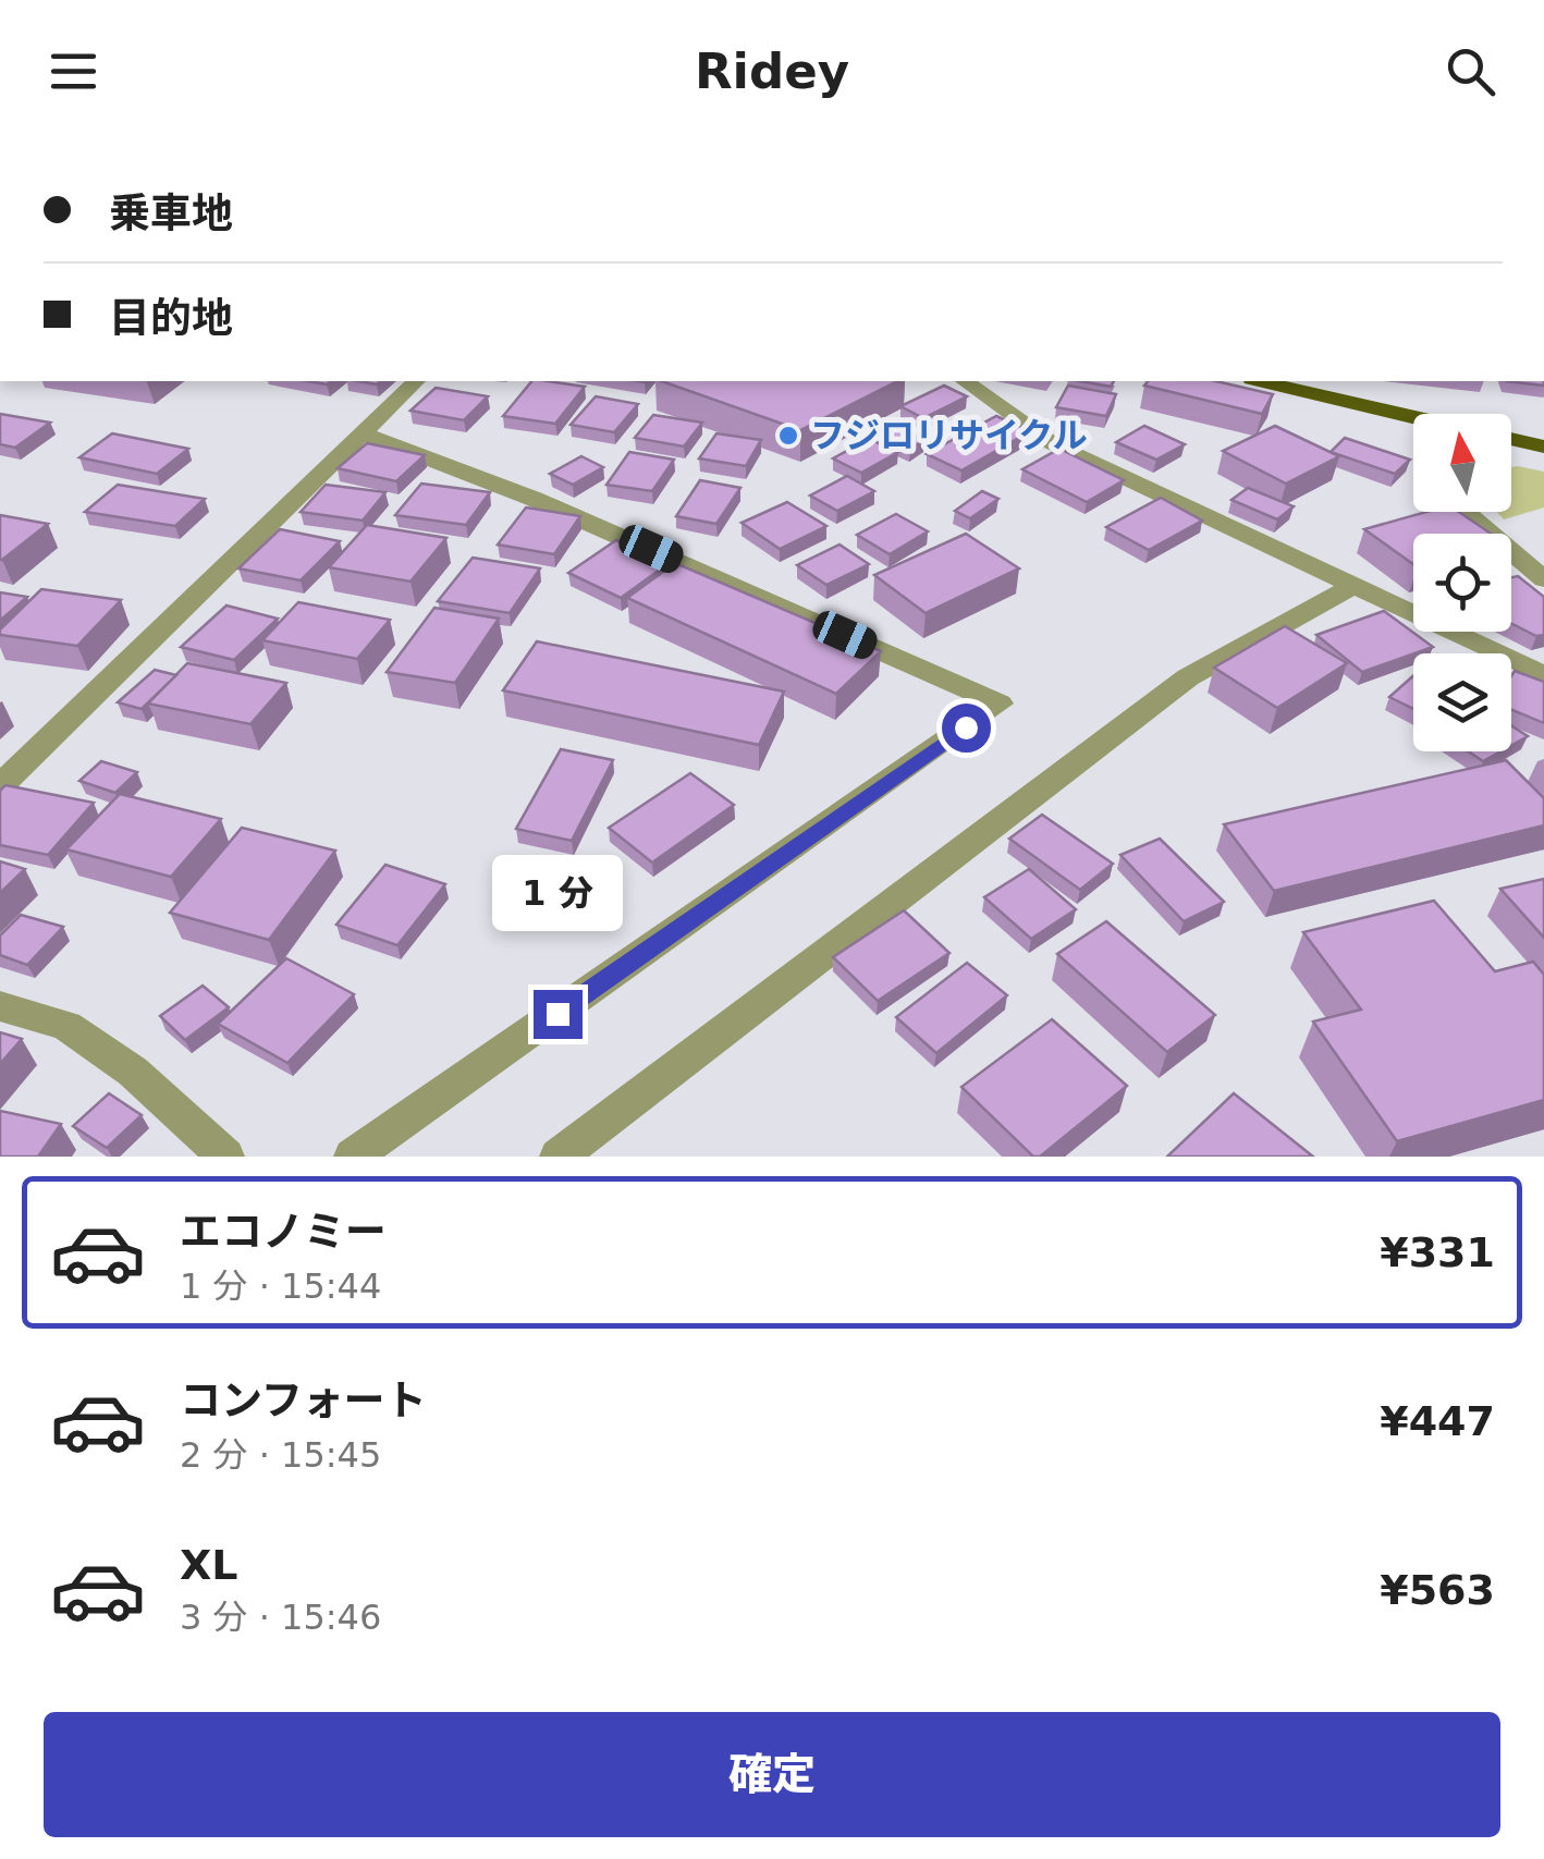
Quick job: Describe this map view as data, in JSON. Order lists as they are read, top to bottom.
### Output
{
  "places": ["フジロリサイクル"],
  "north": "top",
  "page": {
    "header": "Ridey",
    "banner": ["乗車地", "目的地"],
    "bubble": "1 分",
    "list": [
      {
        "name": "エコノミー",
        "note": "1 分 · 15:44",
        "value": "¥331"
      },
      {
        "name": "コンフォート",
        "note": "2 分 · 15:45",
        "value": "¥447"
      },
      {
        "name": "XL",
        "note": "3 分 · 15:46",
        "value": "¥563"
      }
    ],
    "buttons": "確定"
  }
}
